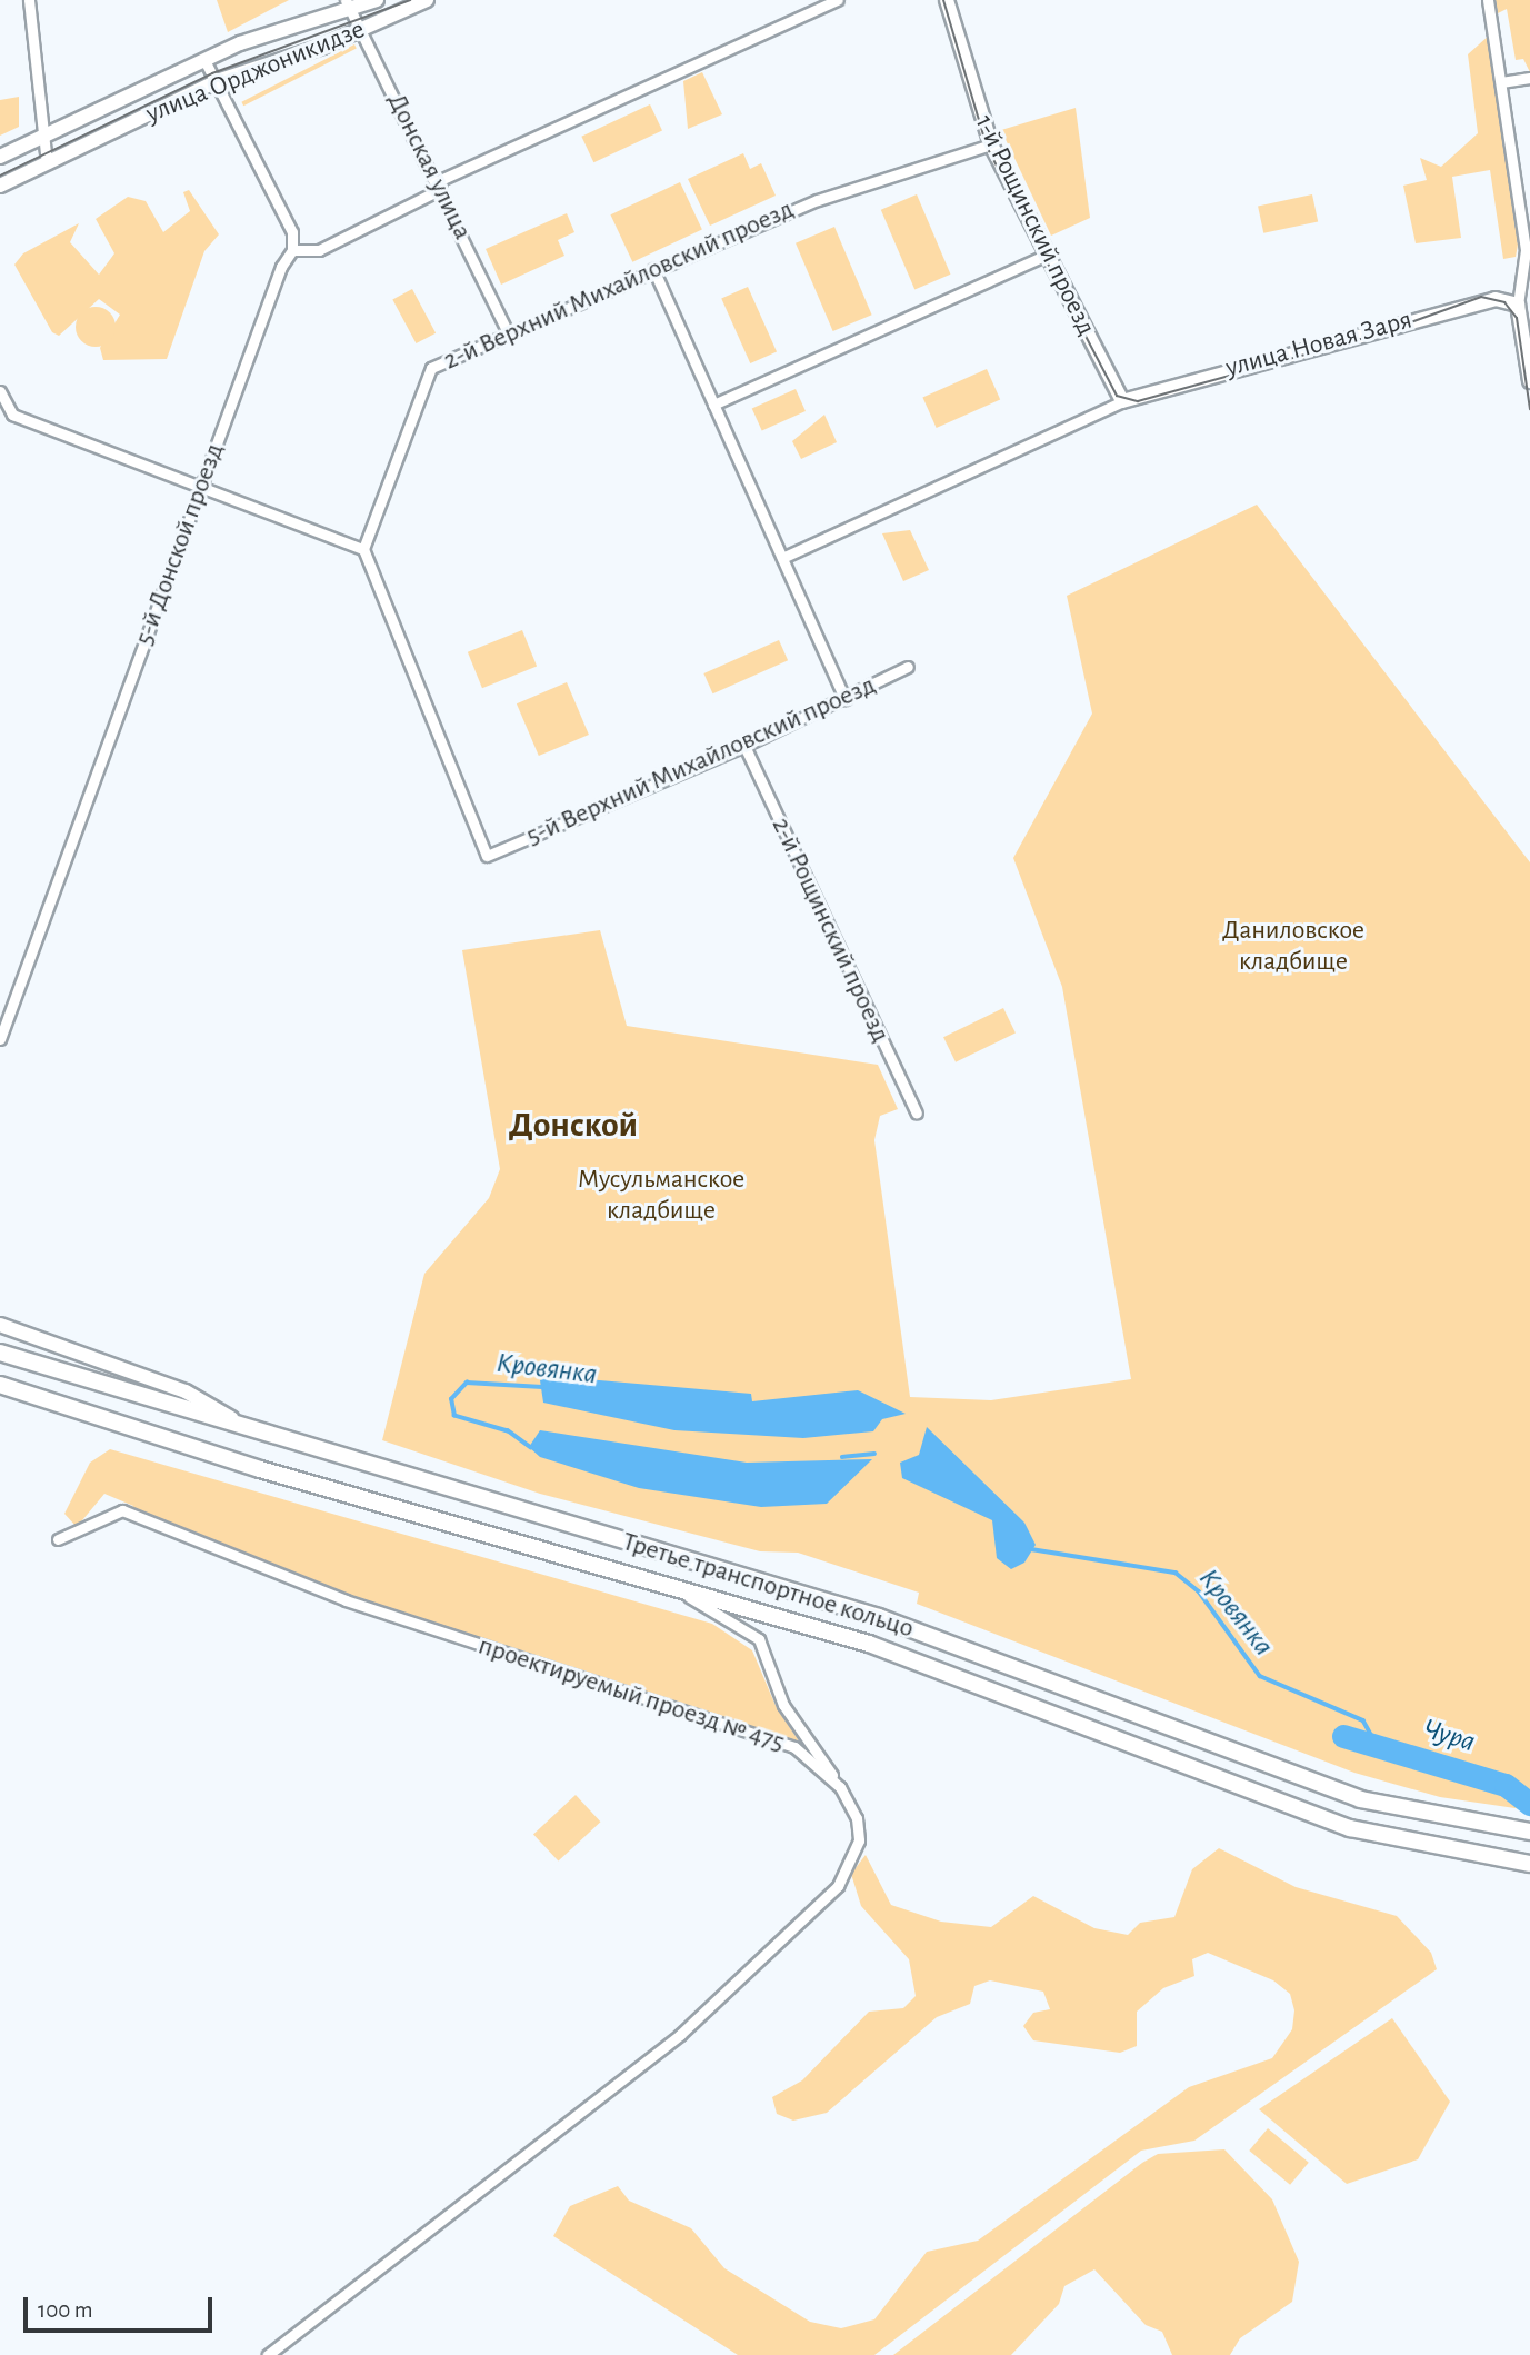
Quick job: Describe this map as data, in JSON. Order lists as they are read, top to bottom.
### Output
{
  "streets": {
    "main road": [
      "улица Орджоникидзе",
      "1-й Рощинский проезд",
      "улица Новая Заря",
      "Третье транспортное кольцо"
    ],
    "street": [
      "Донская улица",
      "2-й Верхний Михайловский проезд",
      "5-й Донской проезд",
      "5-й Верхний Михайловский проезд",
      "2-й Рощинский проезд",
      "проектируемый проезд № 475"
    ]
  },
  "crossings": [
    ["улица Орджоникидзе", "Донская улица"],
    ["Донская улица", "2-й Верхний Михайловский проезд"],
    ["1-й Рощинский проезд", "2-й Верхний Михайловский проезд"],
    ["1-й Рощинский проезд", "улица Новая Заря"],
    ["2-й Верхний Михайловский проезд", "5-й Верхний Михайловский проезд"],
    ["5-й Верхний Михайловский проезд", "2-й Рощинский проезд"]
  ],
  "districts": ["Донской"],
  "water": ["Кровянка", "Чура"],
  "parks": ["Даниловское кладбище", "Мусульманское кладбище"],
  "scale_bar": "100 m"
}
